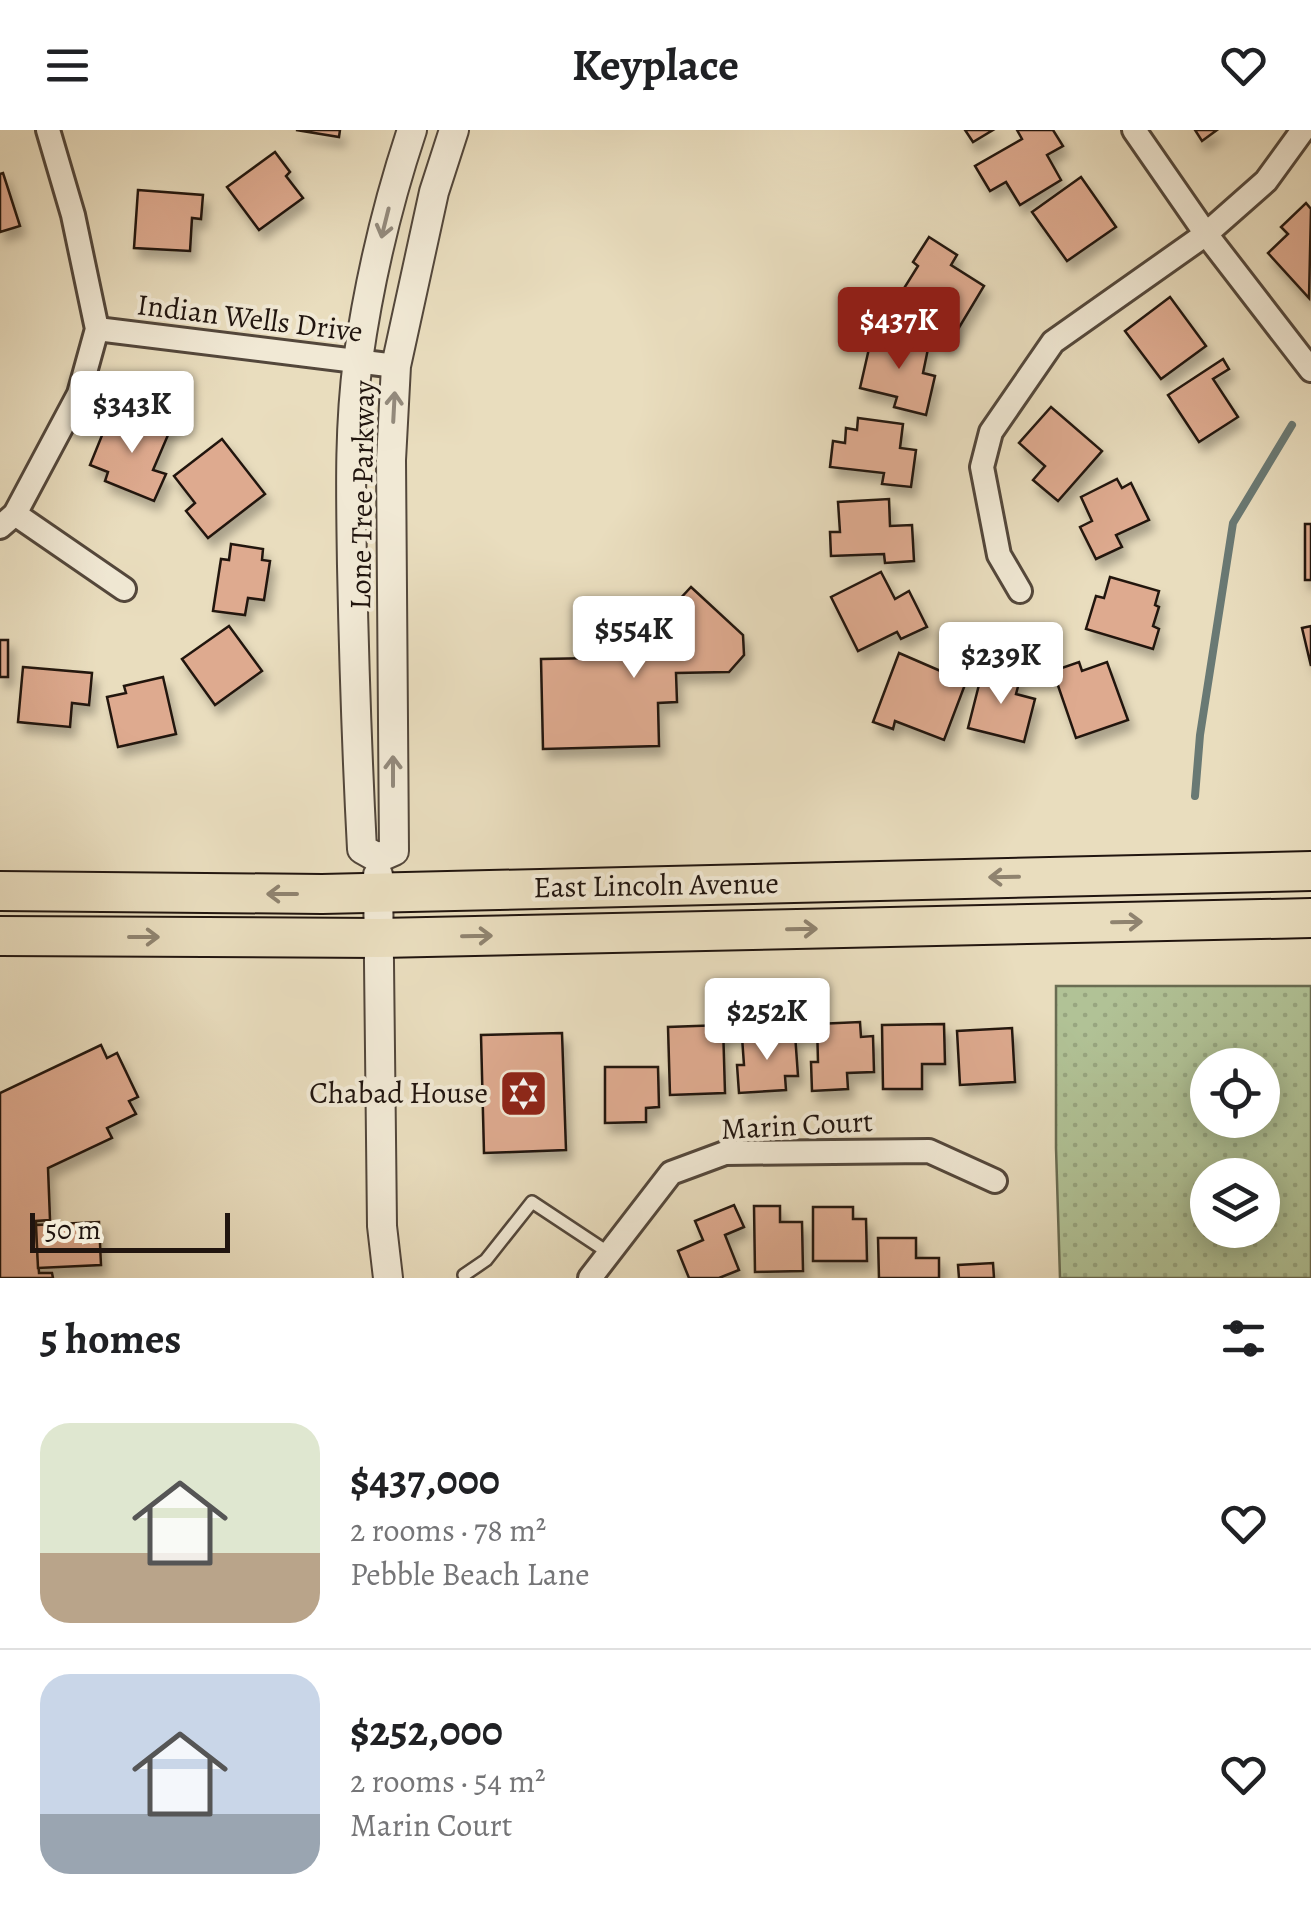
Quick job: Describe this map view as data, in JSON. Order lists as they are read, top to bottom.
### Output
{
  "streets": {
    "main road": ["East Lincoln Avenue"],
    "street": ["Indian Wells Drive", "Lone Tree Parkway", "Marin Court"]
  },
  "crossings": [
    ["Indian Wells Drive", "Lone Tree Parkway"],
    ["Lone Tree Parkway", "East Lincoln Avenue"]
  ],
  "places": {
    "synagogue": ["Chabad House"]
  },
  "scale_bar": "50 m",
  "page": {
    "header": "Keyplace",
    "price": [
      "$437K",
      "$343K",
      "$554K",
      "$239K",
      "$252K"
    ],
    "scale": "50 m",
    "heading": "5 homes",
    "list": [
      {
        "name": "$437,000",
        "note": "2 rooms · 78 m² · Pebble Beach Lane"
      },
      {
        "name": "$252,000",
        "note": "2 rooms · 54 m² · Marin Court"
      }
    ]
  }
}
